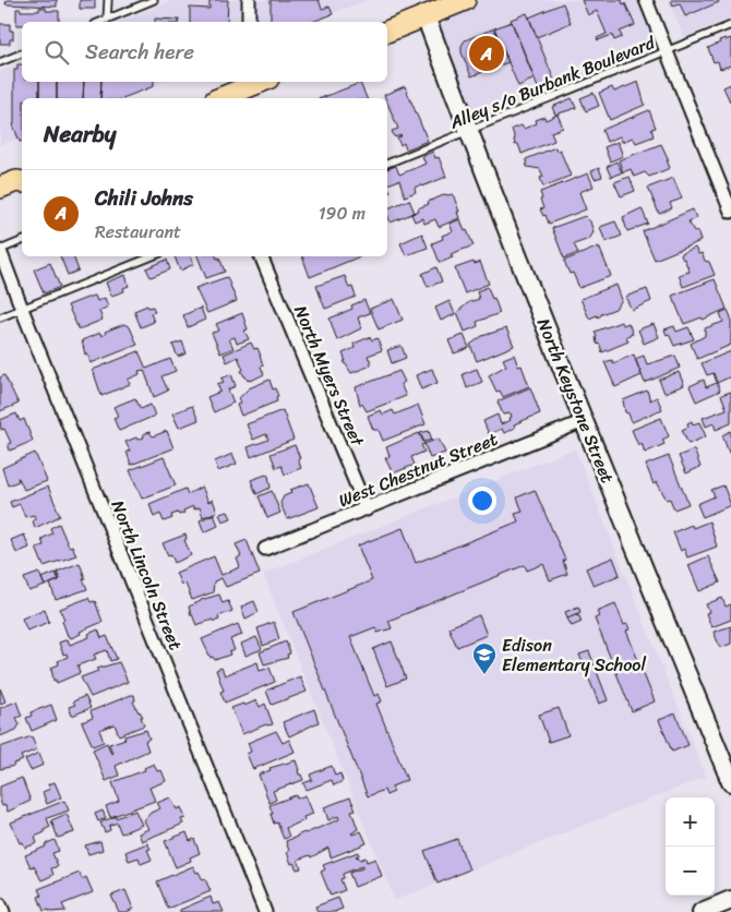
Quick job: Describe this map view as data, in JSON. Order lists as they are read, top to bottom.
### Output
{
  "streets": {
    "street": [
      "North Myers Street",
      "North Keystone Street",
      "West Chestnut Street",
      "North Lincoln Street"
    ],
    "lane": ["Alley s/o Burbank Boulevard"]
  },
  "crossings": [
    ["Alley s/o Burbank Boulevard", "North Keystone Street"],
    ["North Myers Street", "West Chestnut Street"],
    ["North Keystone Street", "West Chestnut Street"]
  ],
  "places": {
    "school or university": ["Edison Elementary School"]
  },
  "page": {
    "search": "Search here",
    "pins": "A",
    "heading": "Nearby",
    "list": [
      {
        "mark": "A",
        "name": "Chili Johns",
        "note": "Restaurant",
        "value": "190 m"
      }
    ],
    "map_buttons": ["+", "−"]
  }
}
